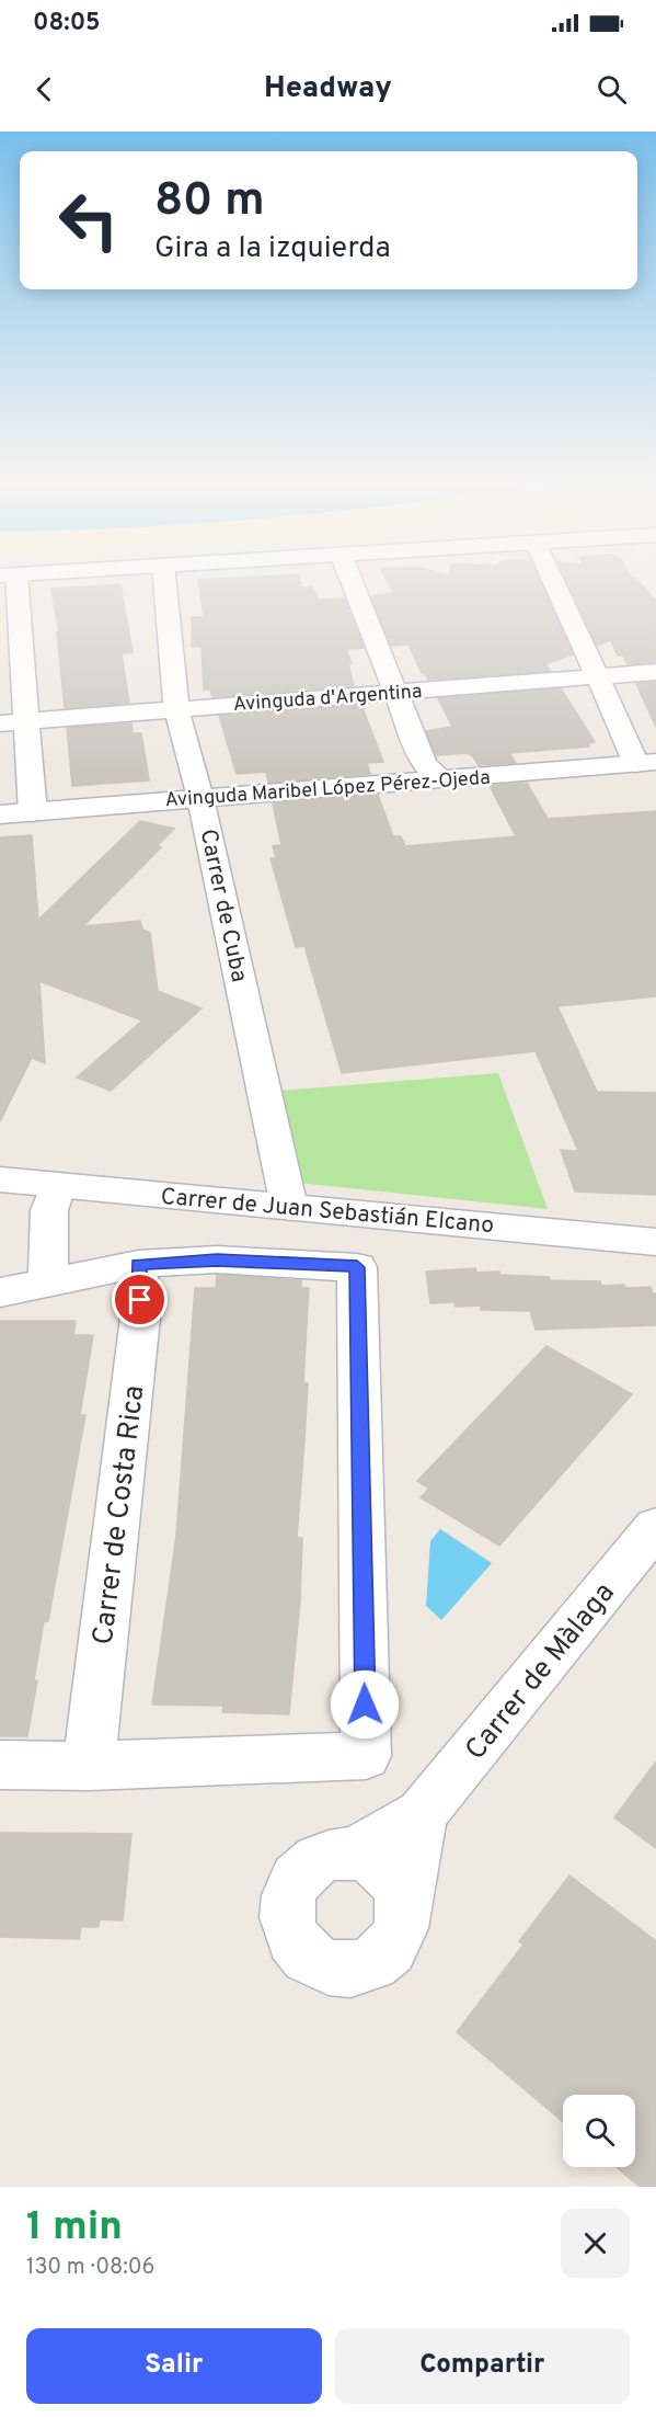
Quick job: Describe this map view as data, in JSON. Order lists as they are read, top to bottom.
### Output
{
  "streets": {
    "street": [
      "Avinguda d'Argentina",
      "Avinguda Maribel López Pérez-Ojeda",
      "Carrer de Cuba",
      "Carrer de Juan Sebastián Elcano",
      "Carrer de Costa Rica",
      "Carrer de Màlaga"
    ]
  },
  "crossings": [
    ["Avinguda d'Argentina", "Carrer de Cuba"],
    ["Avinguda Maribel López Pérez-Ojeda", "Carrer de Cuba"],
    ["Carrer de Cuba", "Carrer de Juan Sebastián Elcano"]
  ],
  "page": {
    "status": "08:05",
    "header": "Headway",
    "turn": ["80 m", "Gira a la izquierda"],
    "heading": ["1 min", "130 m · 08:06"],
    "buttons": ["Salir", "Compartir"]
  }
}
